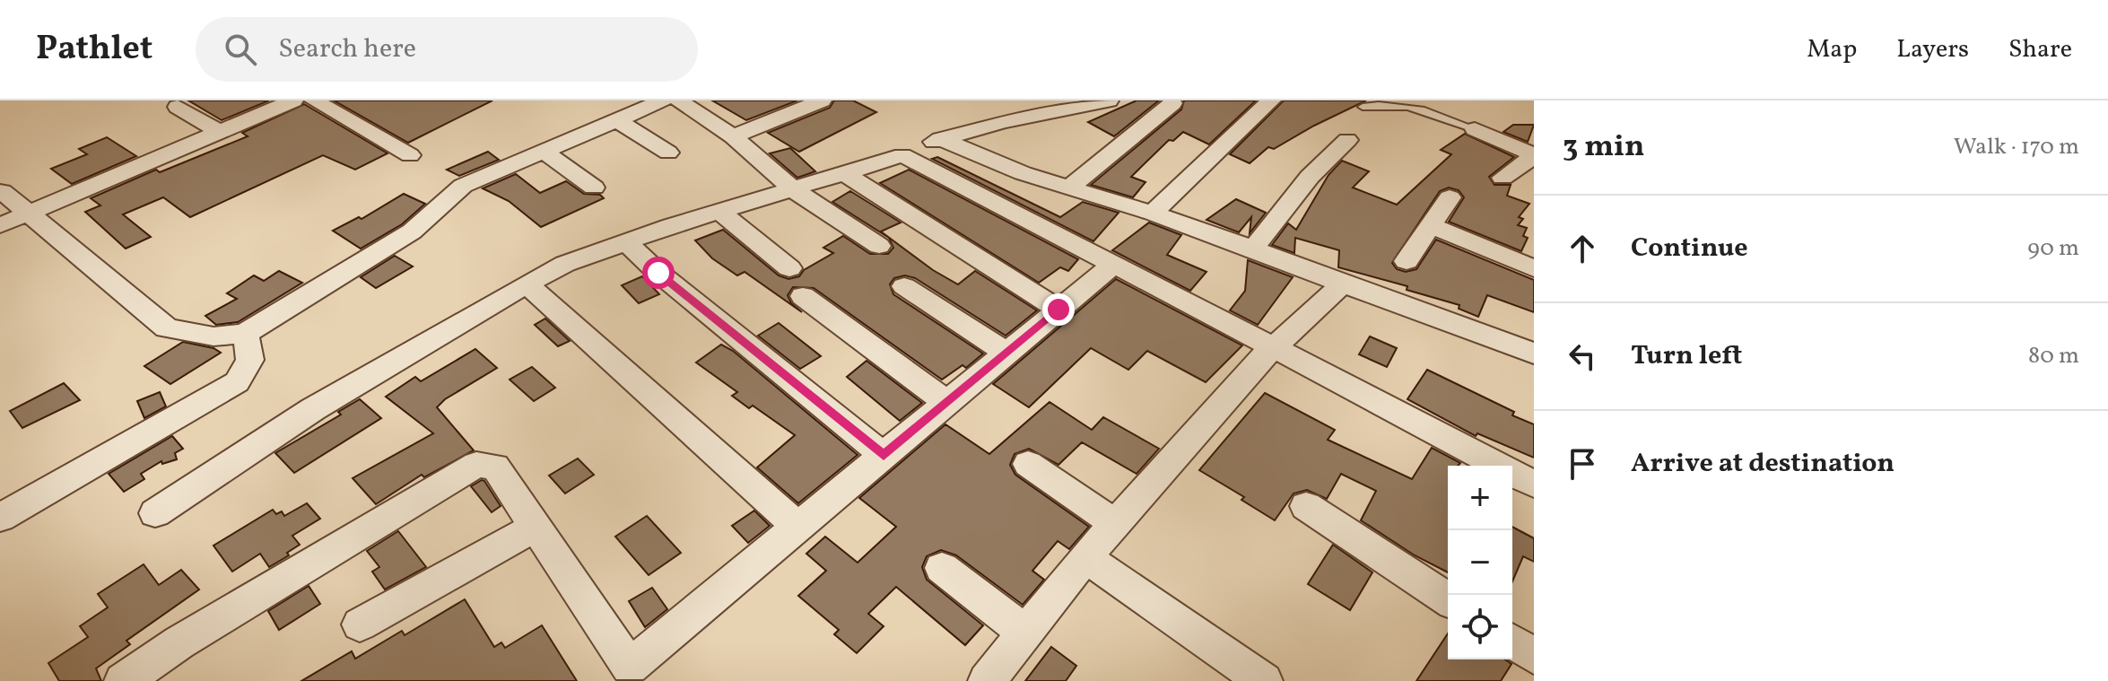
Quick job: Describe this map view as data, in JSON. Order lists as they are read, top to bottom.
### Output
{
  "page": {
    "header": "Pathlet",
    "search": "Search here",
    "nav": ["Map", "Layers", "Share"],
    "heading": ["3 min", "Walk · 170 m"],
    "list": [
      ["Continue", "90 m"],
      ["Turn left", "80 m"],
      "Arrive at destination"
    ],
    "map_buttons": ["+", "−"]
  }
}
